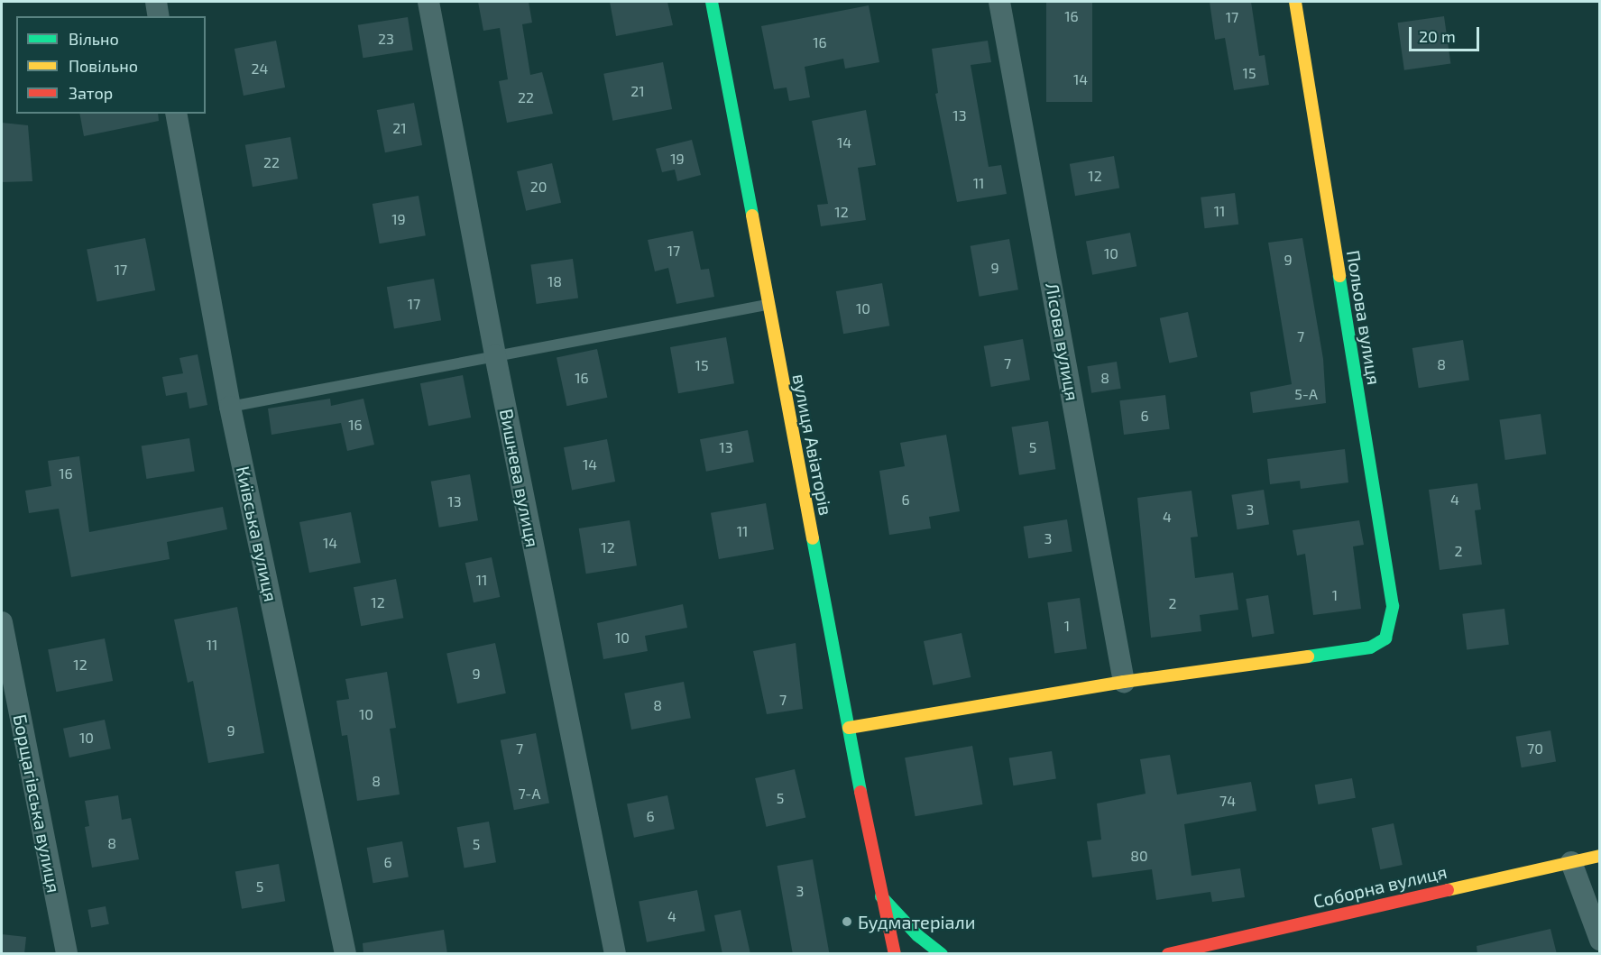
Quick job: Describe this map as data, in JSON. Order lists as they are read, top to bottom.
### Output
{
  "streets": {
    "main road": ["Польова вулиця", "вулиця Авіаторів", "Соборна вулиця"],
    "street": [
      "Лісова вулиця",
      "Вишнева вулиця",
      "Київська вулиця",
      "Борщагівська вулиця"
    ]
  },
  "crossings": [
    ["Польова вулиця", "Лісова вулиця"]
  ],
  "places": ["Будматеріали"],
  "house_numbers": [
    "16",
    "17",
    "23",
    "16",
    "24",
    "15",
    "14",
    "21",
    "22",
    "13",
    "21",
    "14",
    "19",
    "22",
    "12",
    "11",
    "20",
    "11",
    "12",
    "19",
    "17",
    "10",
    "9",
    "9",
    "17",
    "18",
    "17",
    "10",
    "7",
    "7",
    "8",
    "15",
    "16",
    "8",
    "5-А",
    "6",
    "16",
    "13",
    "5",
    "14",
    "16",
    "6",
    "4",
    "13",
    "3",
    "4",
    "11",
    "3",
    "14",
    "12",
    "2",
    "11",
    "1",
    "12",
    "2",
    "1",
    "10",
    "11",
    "12",
    "9",
    "7",
    "8",
    "10",
    "9",
    "10",
    "7",
    "70",
    "8",
    "7-А",
    "5",
    "74",
    "6",
    "8",
    "5",
    "80",
    "6",
    "5",
    "3",
    "4"
  ],
  "legend": ["Вільно", "Повільно", "Затор"],
  "scale_bar": "20 m"
}
